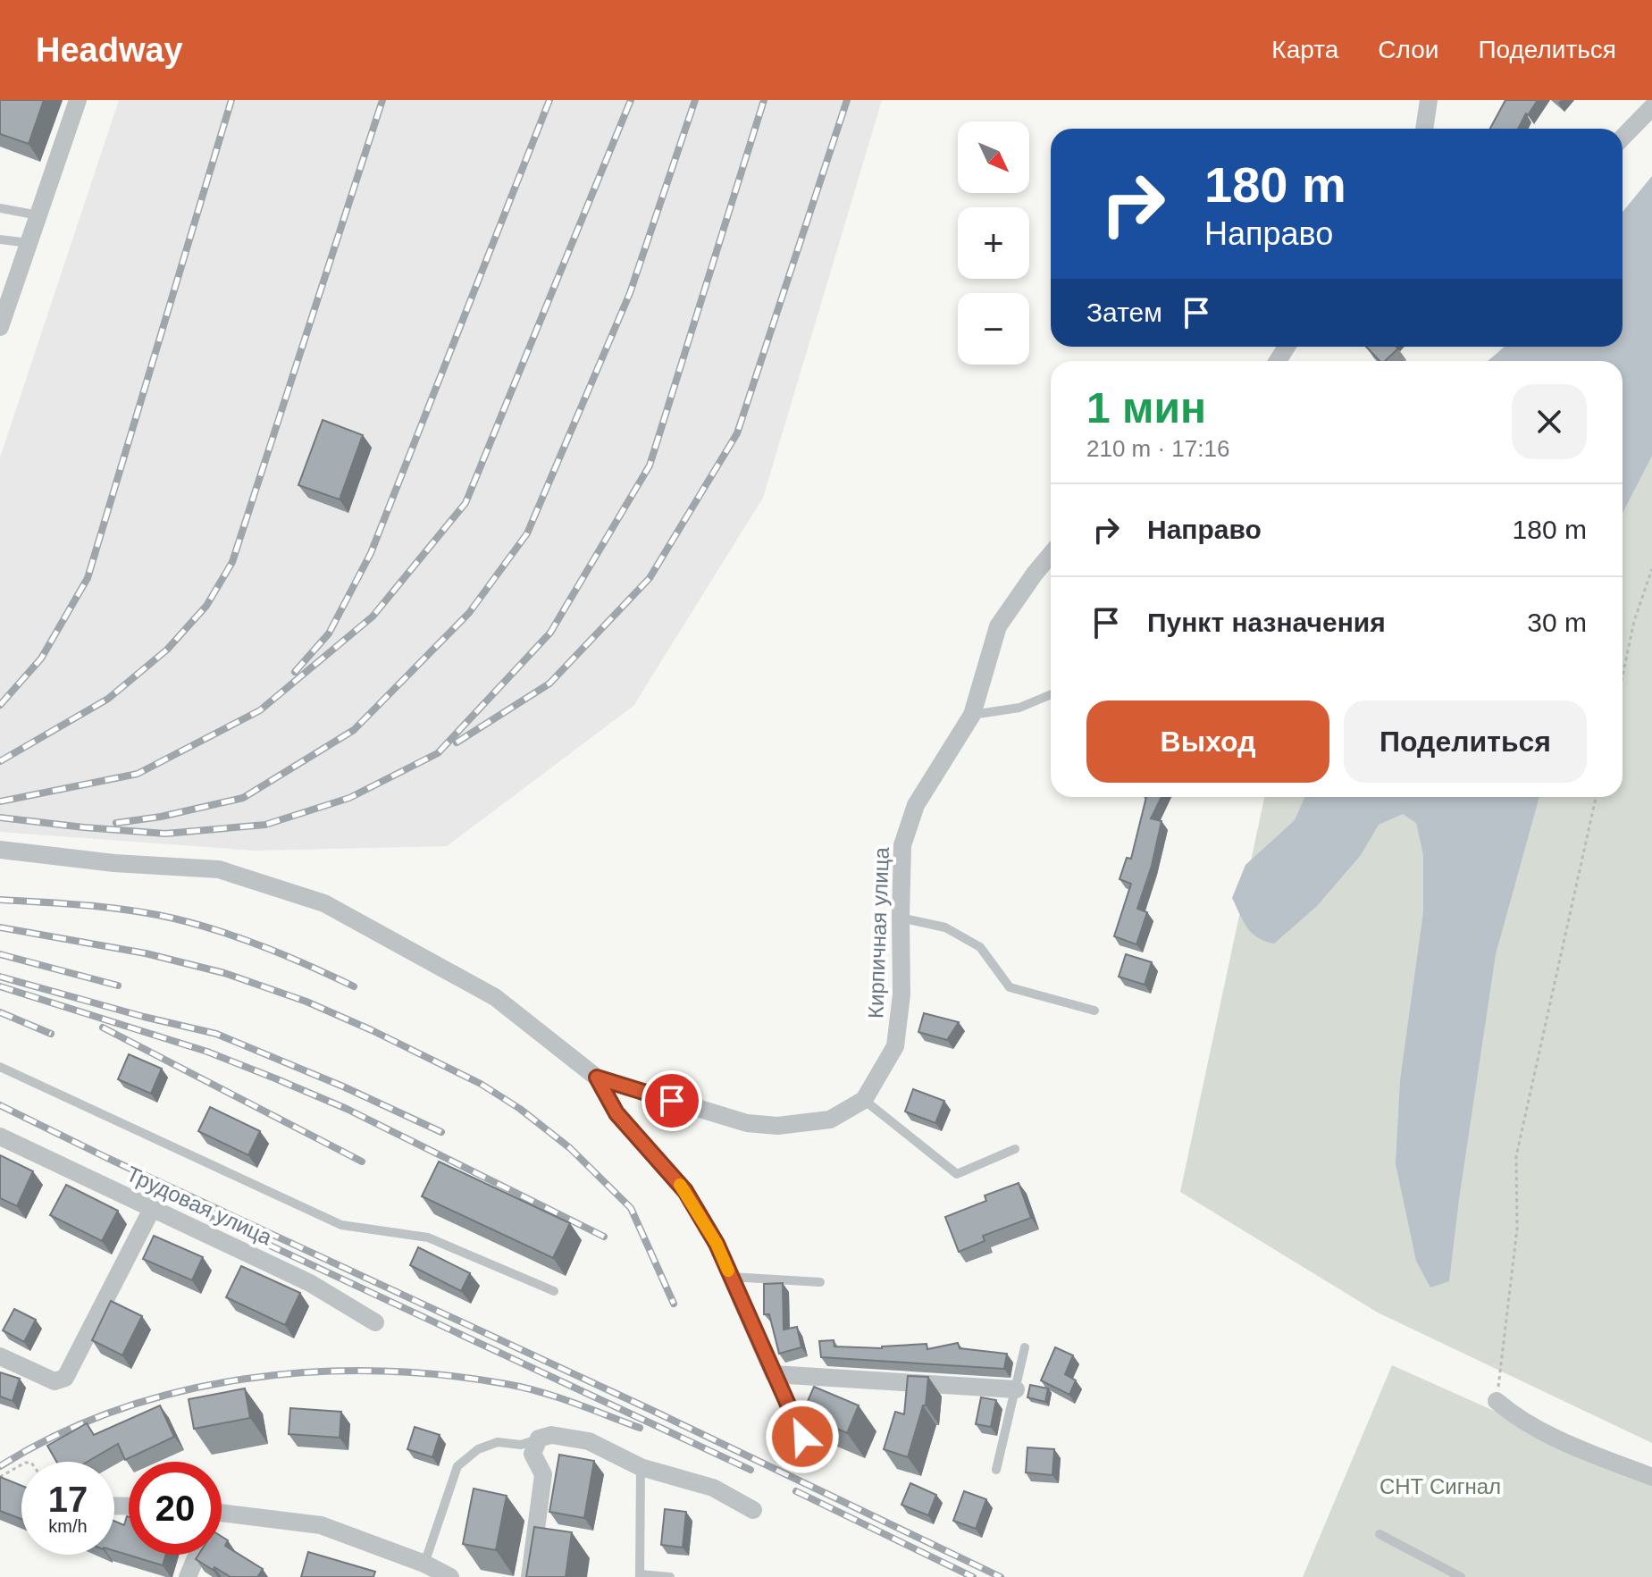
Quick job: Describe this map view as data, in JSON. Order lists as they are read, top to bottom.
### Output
{
  "streets": {
    "street": ["Кирпичная улица", "Трудовая улица"]
  },
  "parks": ["СНТ Сигнал"],
  "north": "bottom right",
  "page": {
    "header": "Headway",
    "nav": ["Карта", "Слои", "Поделиться"],
    "map_buttons": ["+", "−"],
    "turn": ["180 m", "Направо"],
    "then": "Затем",
    "heading": ["1 мин", "210 m · 17:16"],
    "list": [
      {
        "name": "Направо",
        "value": "180 m"
      },
      {
        "name": "Пункт назначения",
        "value": "30 m"
      }
    ],
    "buttons": ["Выход", "Поделиться"],
    "speed": "17 km/h",
    "limit": "20"
  }
}
